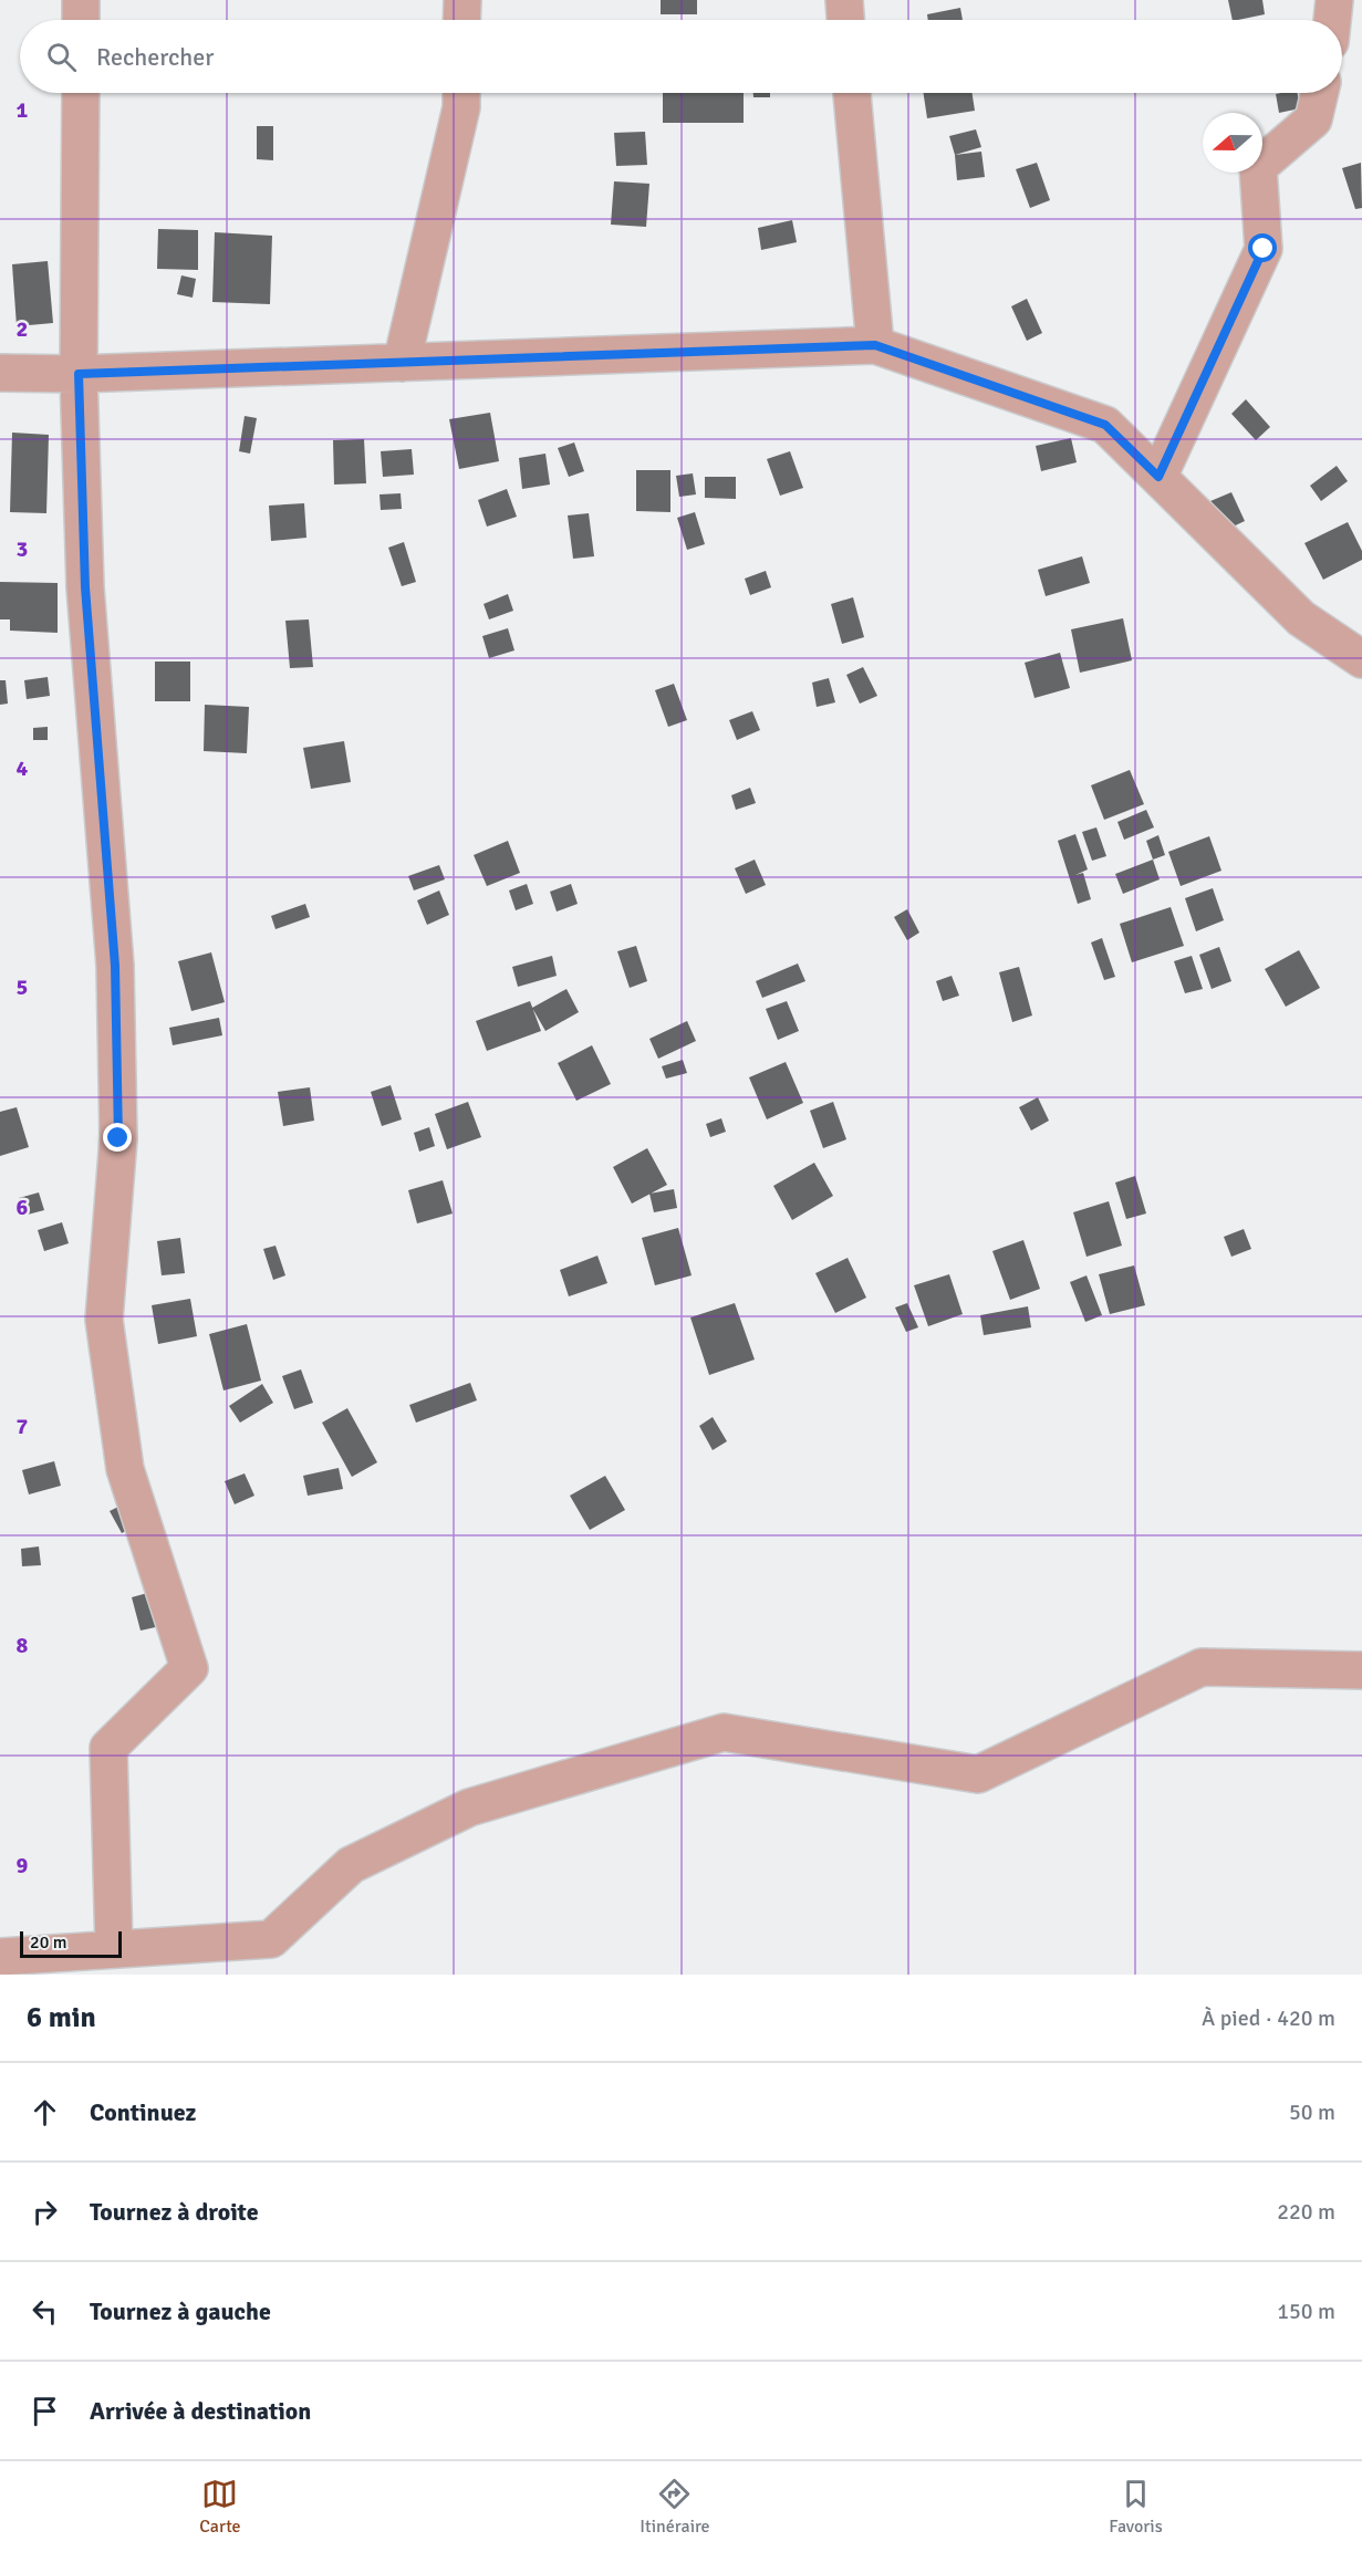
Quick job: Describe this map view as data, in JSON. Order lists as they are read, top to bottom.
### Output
{
  "scale_bar": "20 m",
  "north": "left",
  "page": {
    "search": "Rechercher",
    "scale": "20 m",
    "heading": ["6 min", "À pied · 420 m"],
    "list": [
      ["Continuez", "50 m"],
      ["Tournez à droite", "220 m"],
      ["Tournez à gauche", "150 m"],
      "Arrivée à destination"
    ],
    "nav": ["Carte", "Itinéraire", "Favoris"]
  },
  "grid": {
    "rows": [
      "1",
      "2",
      "3",
      "4",
      "5",
      "6",
      "7",
      "8",
      "9"
    ]
  }
}
